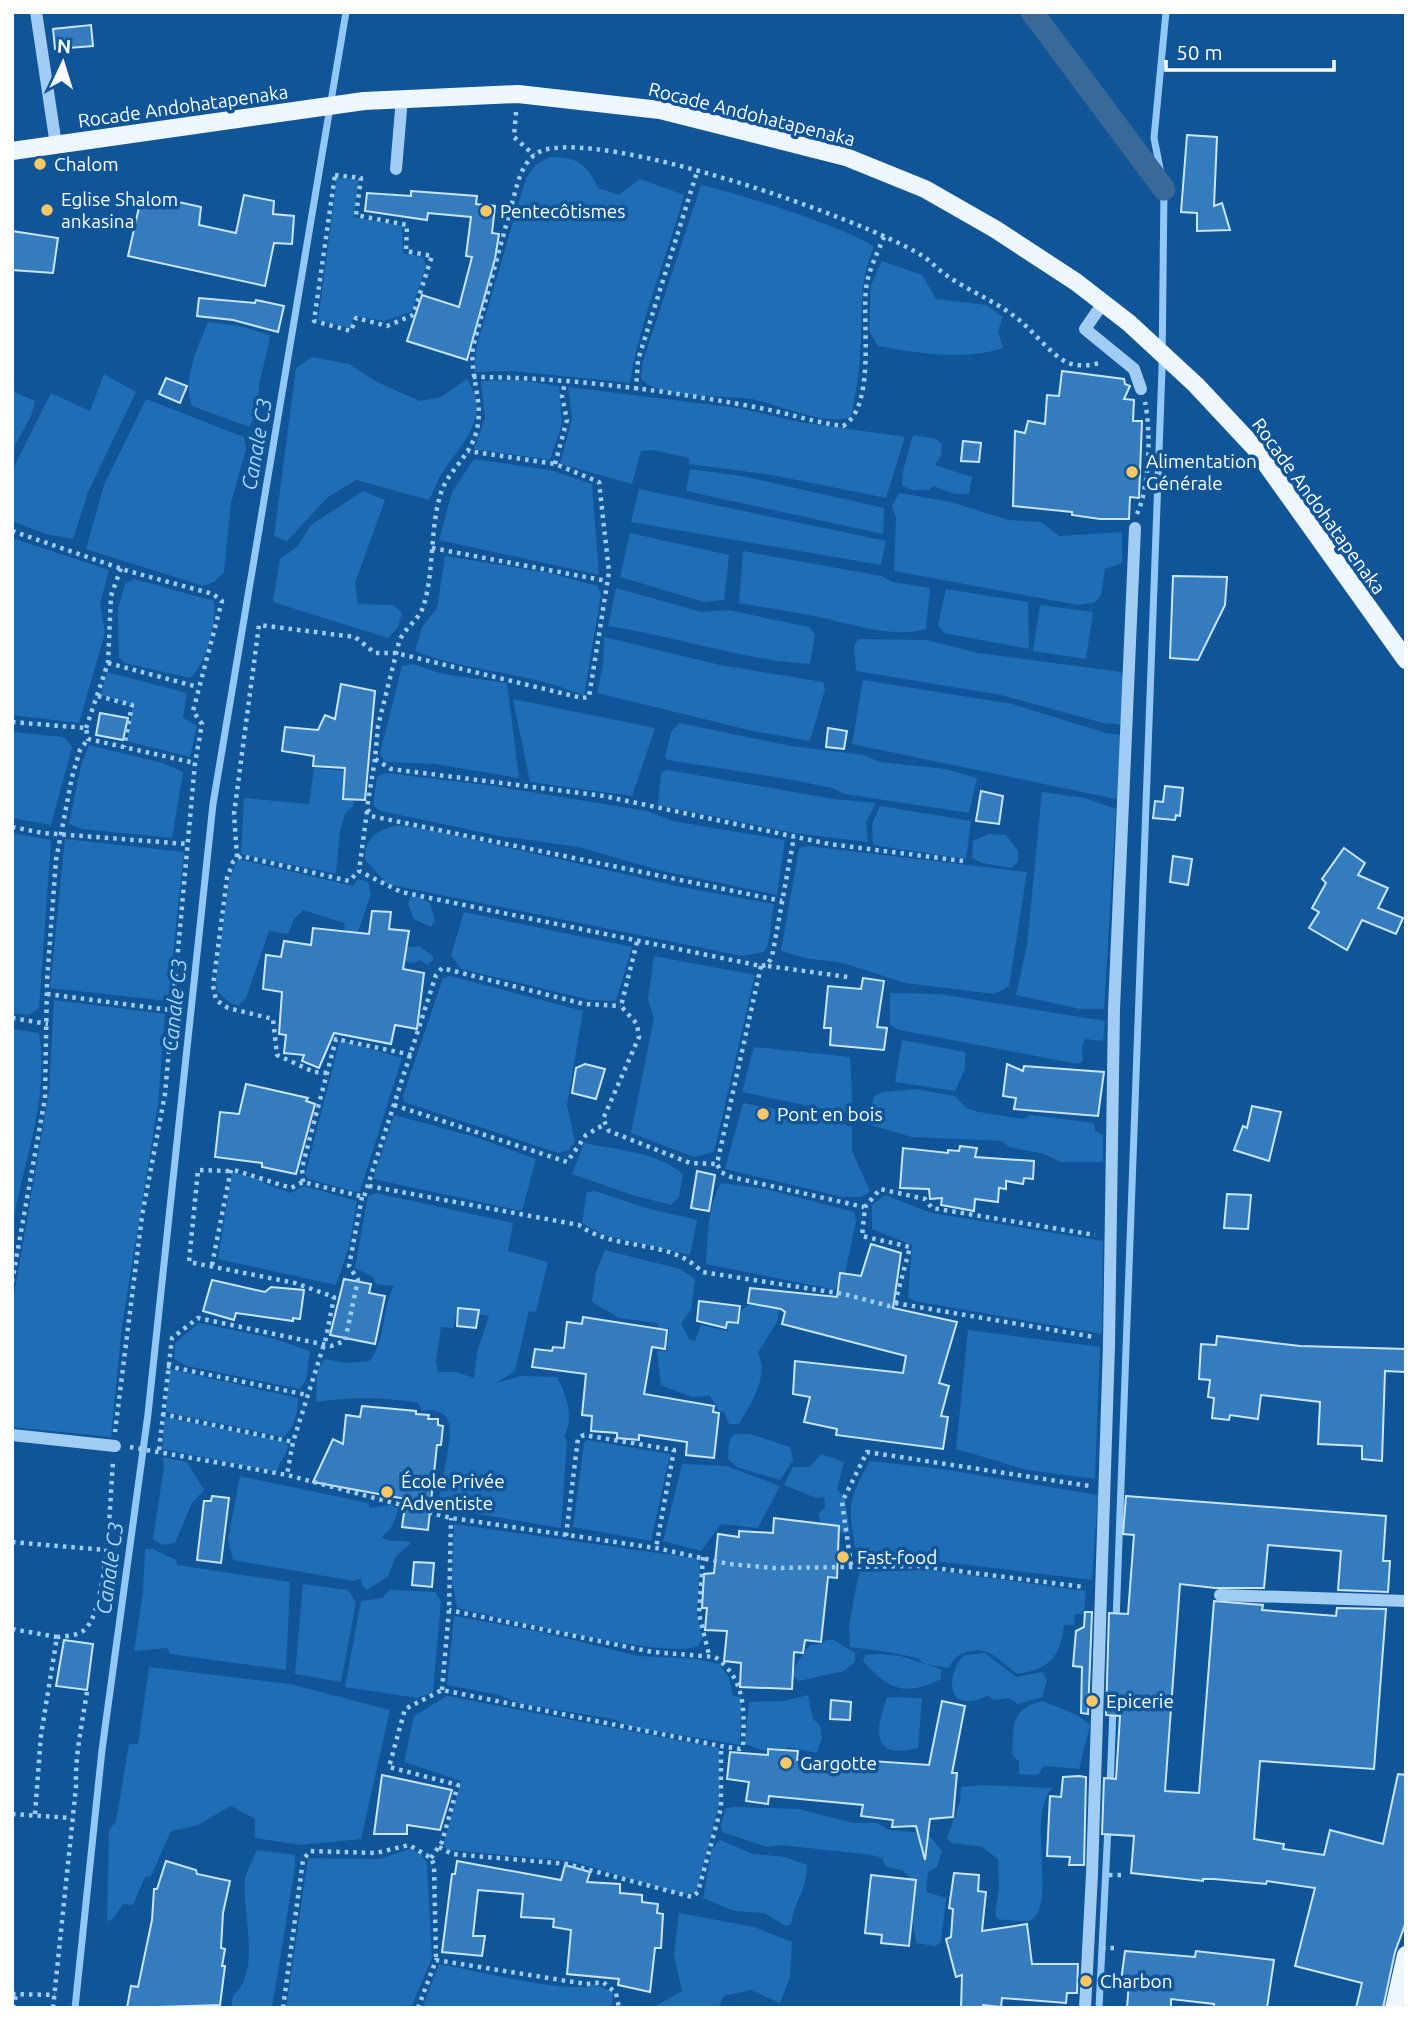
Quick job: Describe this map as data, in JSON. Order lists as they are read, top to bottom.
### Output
{
  "streets": {
    "main road": ["Rocade Andohatapenaka"]
  },
  "water": ["Canale C3"],
  "places": [
    "Chalom",
    "Eglise Shalom ankasina",
    "Pentecôtismes",
    "Alimentation Générale",
    "Pont en bois",
    "École Privée Adventiste",
    "Fast-food",
    "Epicerie",
    "Gargotte",
    "Charbon"
  ],
  "scale_bar": "50 m",
  "north": "top"
}
